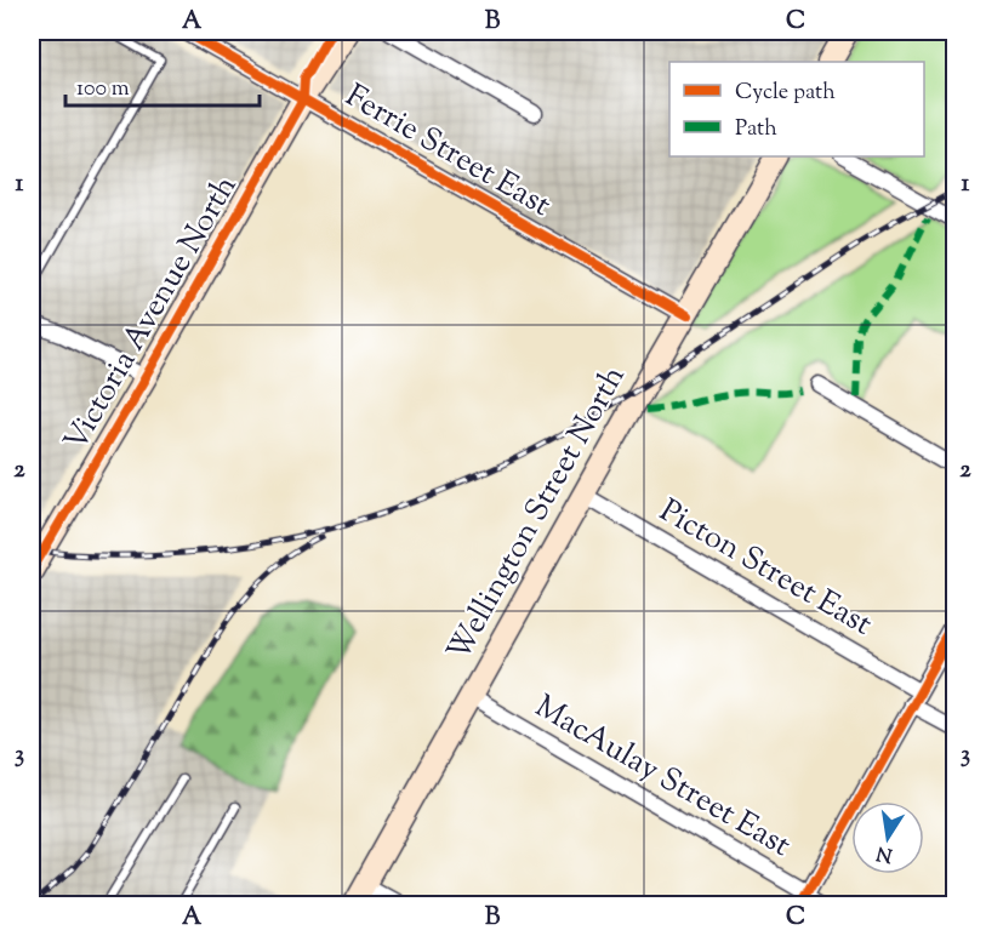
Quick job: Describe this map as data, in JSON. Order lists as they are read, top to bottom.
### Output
{
  "streets": {
    "main road": ["Victoria Avenue North", "Wellington Street North"],
    "street": ["Ferrie Street East", "Picton Street East", "MacAulay Street East"]
  },
  "crossings": [
    ["Ferrie Street East", "Victoria Avenue North"],
    ["Ferrie Street East", "Wellington Street North"],
    ["Wellington Street North", "Picton Street East"],
    ["Wellington Street North", "MacAulay Street East"]
  ],
  "legend": ["Cycle path", "Path"],
  "scale_bar": "100 m",
  "north": "bottom",
  "grid": {
    "columns": ["A", "B", "C"],
    "rows": ["1", "2", "3"]
  }
}
